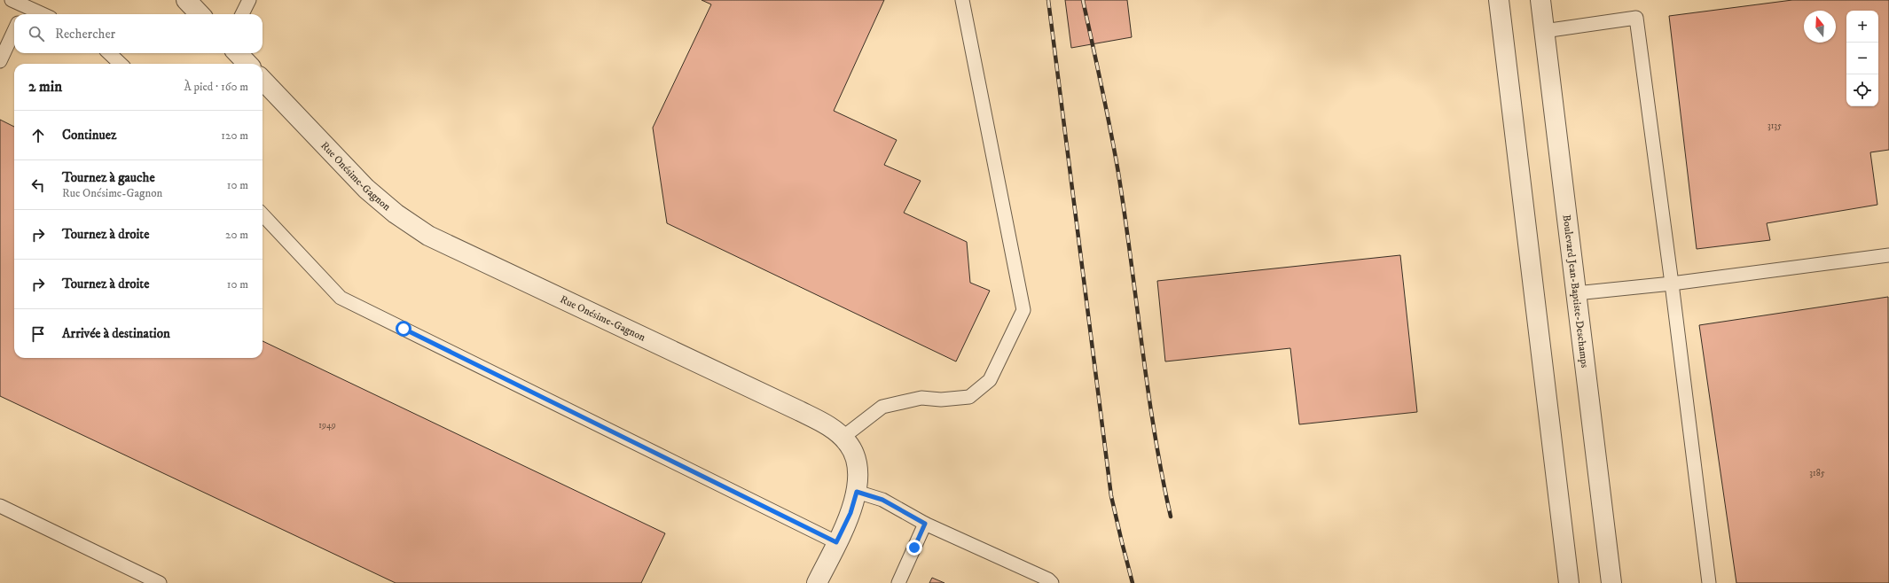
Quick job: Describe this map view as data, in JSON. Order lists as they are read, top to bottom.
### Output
{
  "streets": {
    "street": ["Rue Onésime-Gagnon", "Boulevard Jean-Baptiste-Deschamps"]
  },
  "house_numbers": ["3135", "1949", "3185"],
  "north": "top",
  "page": {
    "map_buttons": ["+", "−"],
    "search": "Rechercher",
    "heading": ["2 min", "À pied · 160 m"],
    "list": [
      ["Continuez", "120 m"],
      ["Tournez à gauche", "Rue Onésime-Gagnon", "10 m"],
      ["Tournez à droite", "20 m"],
      ["Tournez à droite", "10 m"],
      "Arrivée à destination"
    ]
  }
}
